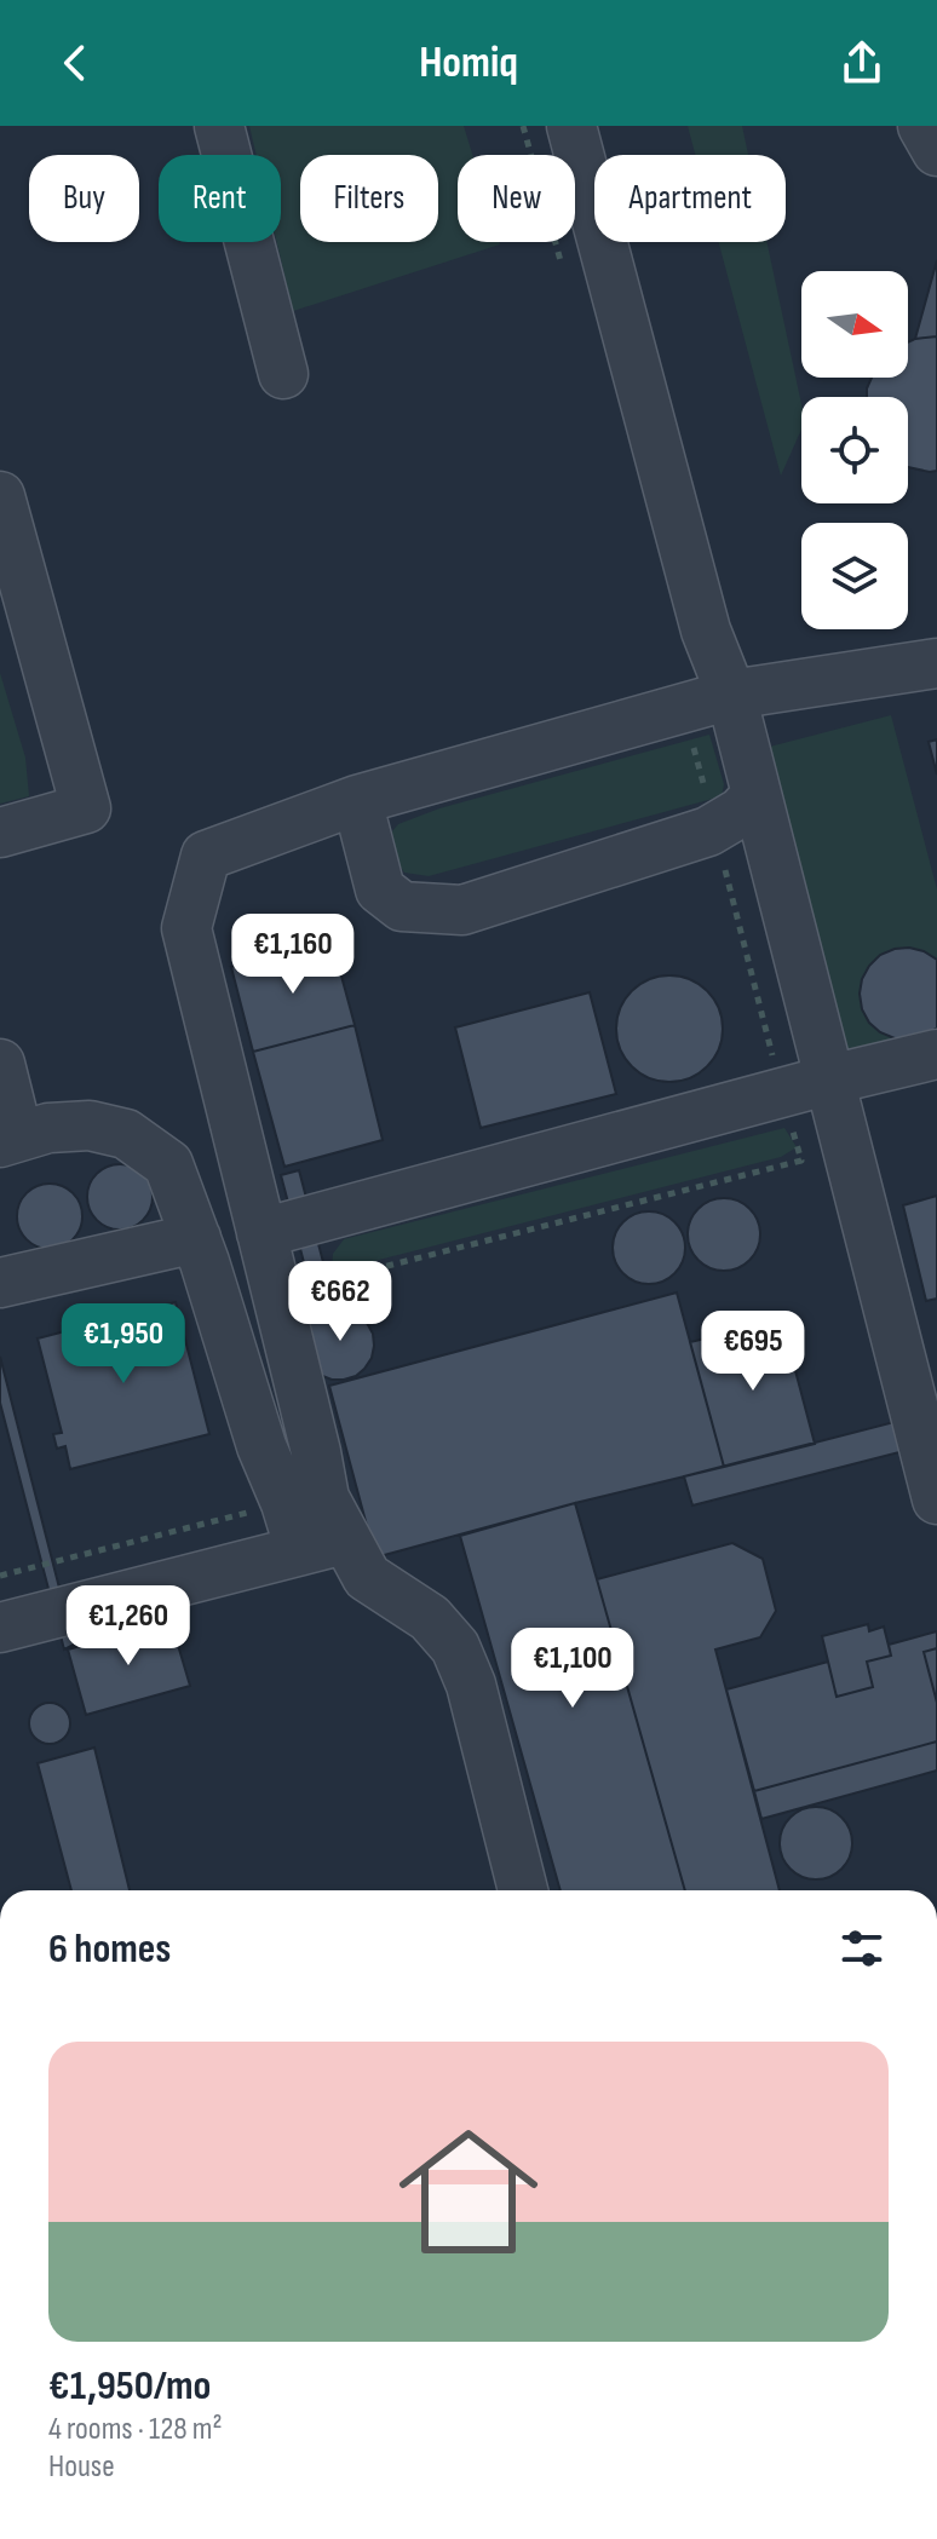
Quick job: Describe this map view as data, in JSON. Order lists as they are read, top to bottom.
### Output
{
  "north": "right",
  "page": {
    "header": "Homiq",
    "chip": [
      "Buy",
      "Rent",
      "Filters",
      "New",
      "Apartment"
    ],
    "price": [
      "€1,160",
      "€662",
      "€1,950",
      "€695",
      "€1,260",
      "€1,100"
    ],
    "heading": "6 homes",
    "list": [
      {
        "name": "€1,950/mo",
        "note": "4 rooms · 128 m² · House"
      }
    ]
  }
}
